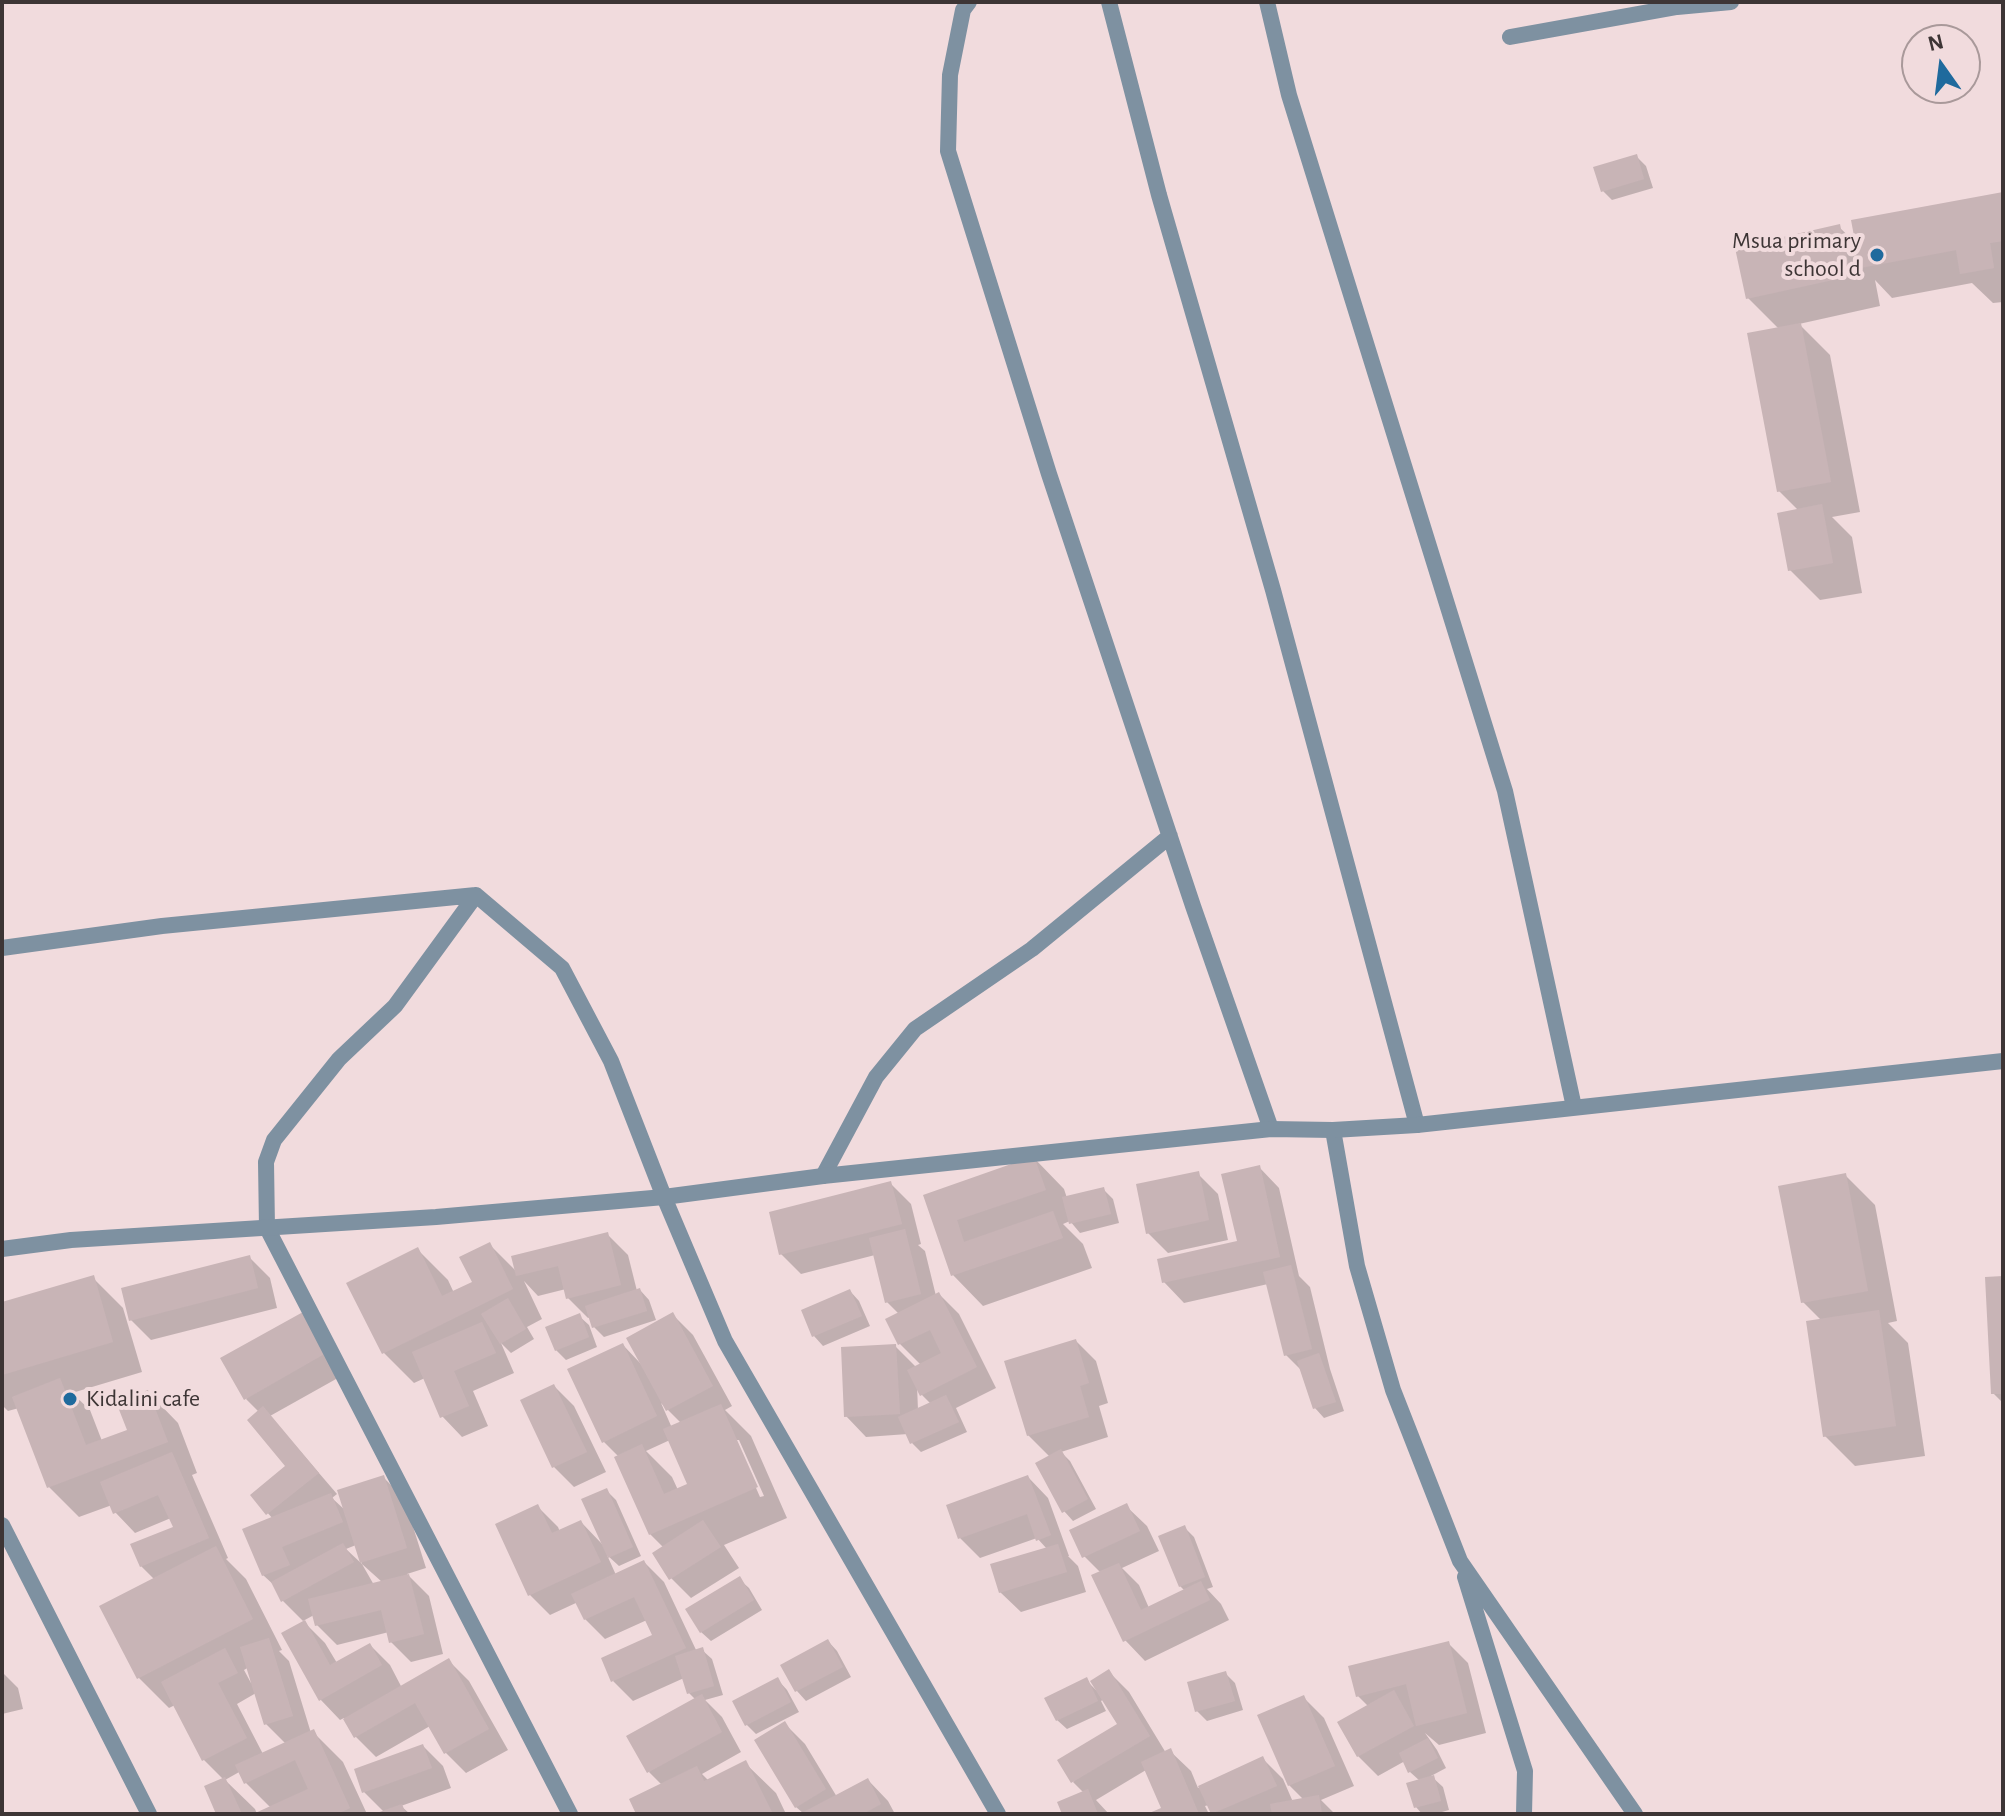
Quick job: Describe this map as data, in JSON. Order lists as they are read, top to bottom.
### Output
{
  "places": ["Msua primary school d", "Kidalini cafe"],
  "north": "top"
}
